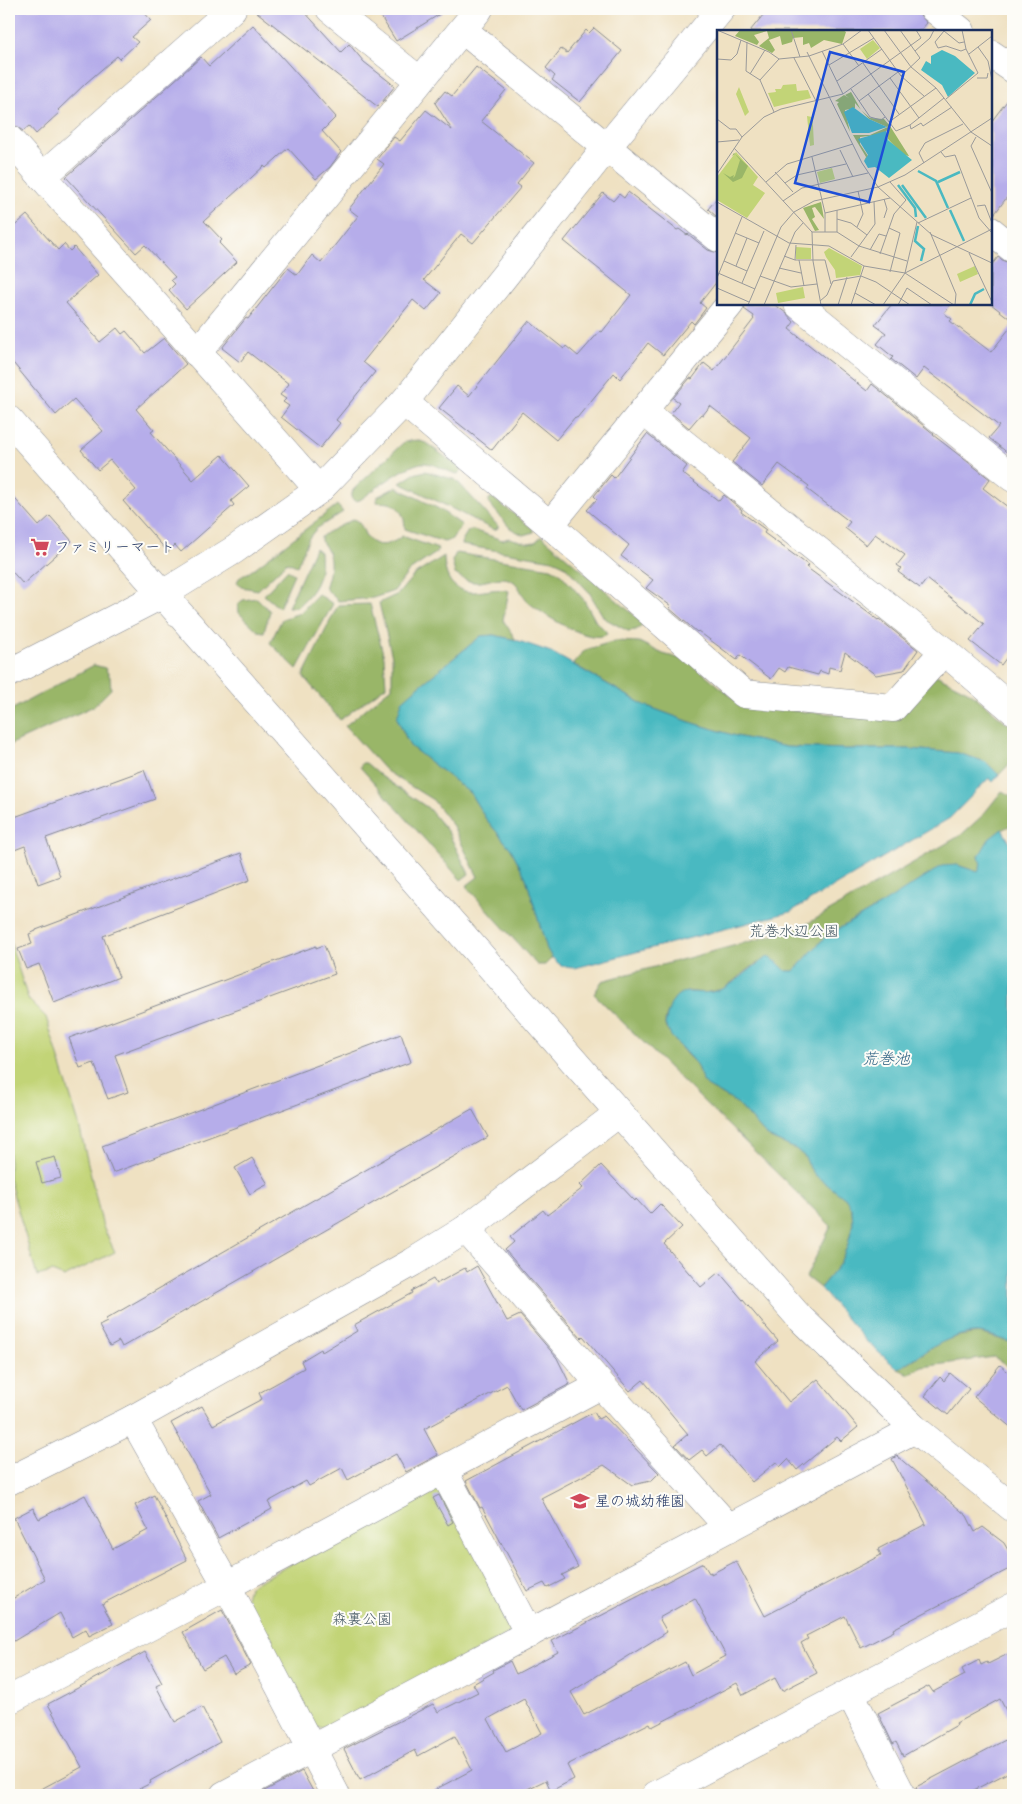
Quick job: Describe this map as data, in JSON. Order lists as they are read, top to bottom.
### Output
{
  "water": ["荒巻池"],
  "parks": ["荒巻水辺公園", "森裏公園"],
  "places": {
    "supermarket": ["ファミリーマート"],
    "school or university": ["星の城幼稚園"]
  }
}
